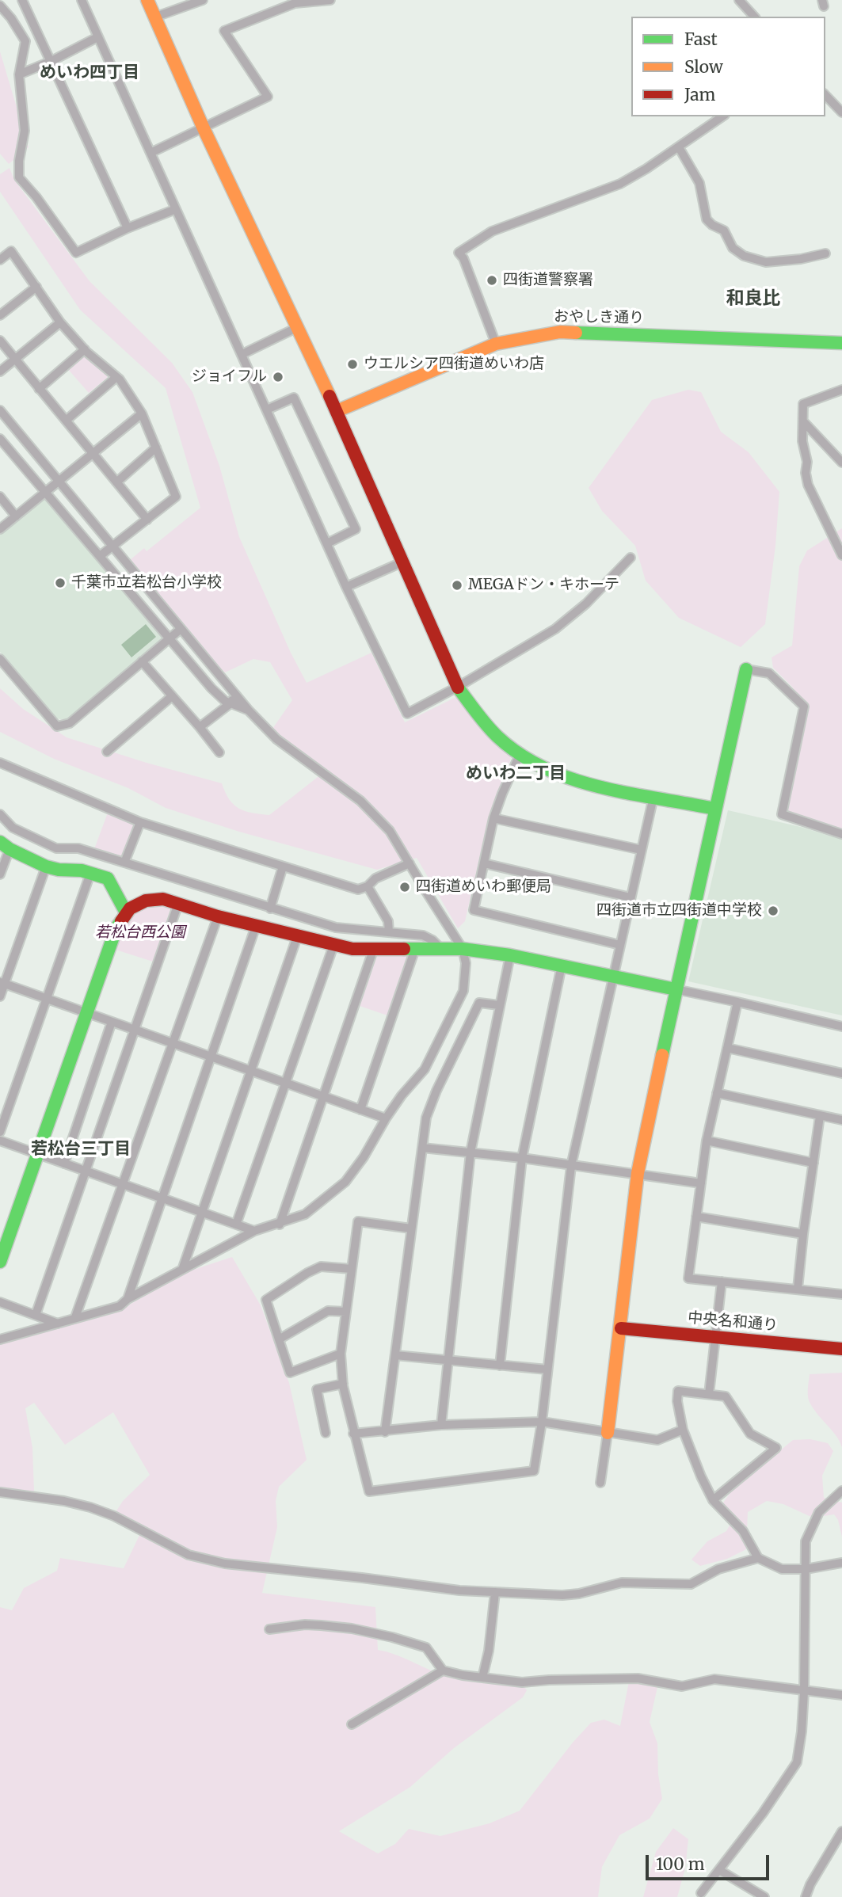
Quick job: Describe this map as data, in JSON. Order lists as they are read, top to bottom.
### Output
{
  "streets": {
    "street": ["おやしき通り", "中央名和通り"]
  },
  "districts": [
    "めいわ四丁目",
    "和良比",
    "めいわ二丁目",
    "若松台三丁目"
  ],
  "parks": ["若松台西公園"],
  "places": [
    "四街道警察署",
    "ウエルシア四街道めいわ店",
    "ジョイフル",
    "千葉市立若松台小学校",
    "MEGAドン・キホーテ",
    "四街道めいわ郵便局",
    "四街道市立四街道中学校"
  ],
  "legend": ["Fast", "Slow", "Jam"],
  "scale_bar": "100 m"
}
